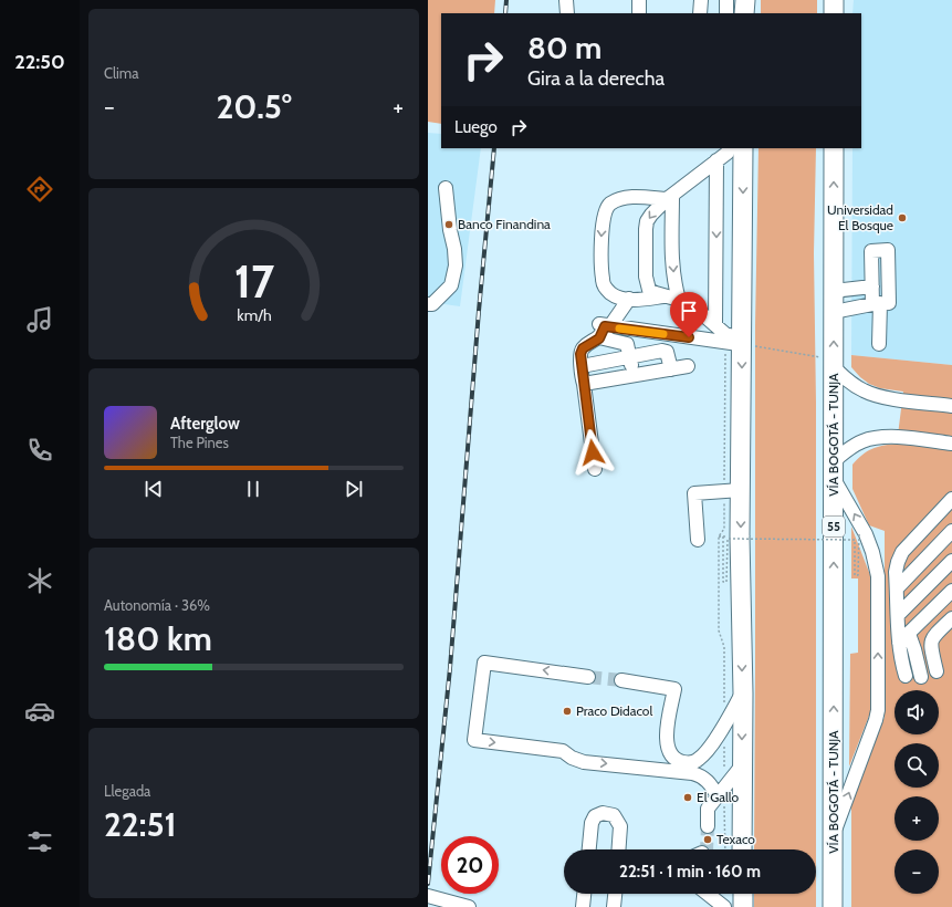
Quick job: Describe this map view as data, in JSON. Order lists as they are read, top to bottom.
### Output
{
  "streets": {
    "highway": ["VÍA BOGOTÁ - TUNJA", "55"]
  },
  "places": [
    "Universidad El Bosque",
    "Banco Finandina",
    "Praco Didacol",
    "El Gallo",
    "Texaco"
  ],
  "page": {
    "tabs": "22:50",
    "tile": [
      "Clima",
      ["Autonomía · 36%", "180 km"],
      ["Llegada", "22:51"]
    ],
    "turn": ["80 m", "Gira a la derecha"],
    "heat": ["−", "20.5°", "+"],
    "then": "Luego",
    "song": ["Afterglow", "The Pines"],
    "map_buttons": ["+", "−"],
    "limit": "20",
    "trip": "22:51 · 1 min · 160 m",
    "gauge": ["17", "km/h"]
  }
}
